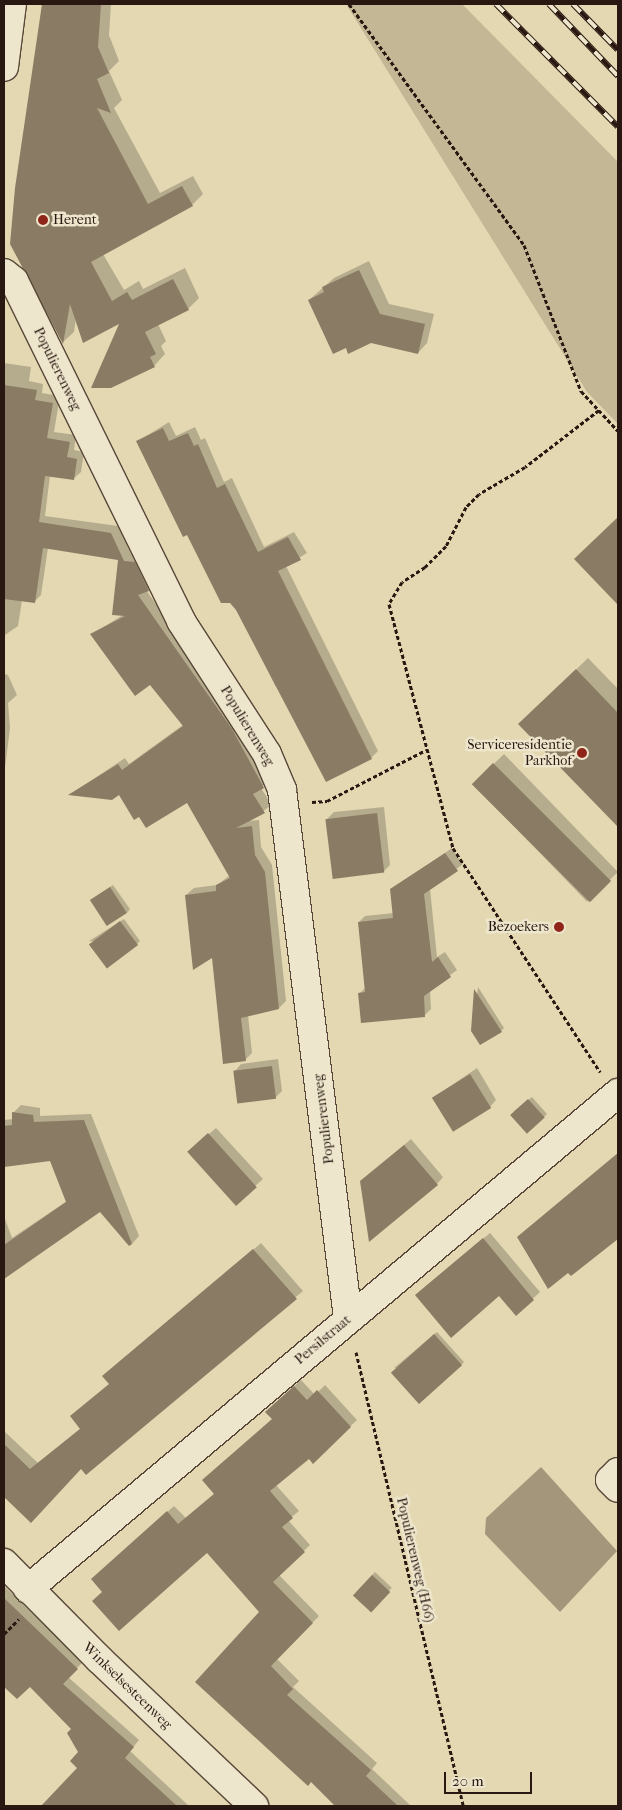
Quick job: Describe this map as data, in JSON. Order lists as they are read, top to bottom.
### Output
{
  "streets": {
    "street": ["Populierenweg", "Persilstraat", "Winkselsesteenweg"],
    "path": ["Populierenweg (H66)"]
  },
  "crossings": [
    ["Populierenweg", "Persilstraat"],
    ["Populierenweg", "Populierenweg (H66)"],
    ["Persilstraat", "Populierenweg (H66)"],
    ["Persilstraat", "Winkselsesteenweg"]
  ],
  "places": ["Herent", "Serviceresidentie Parkhof", "Bezoekers"],
  "scale_bar": "20 m"
}
